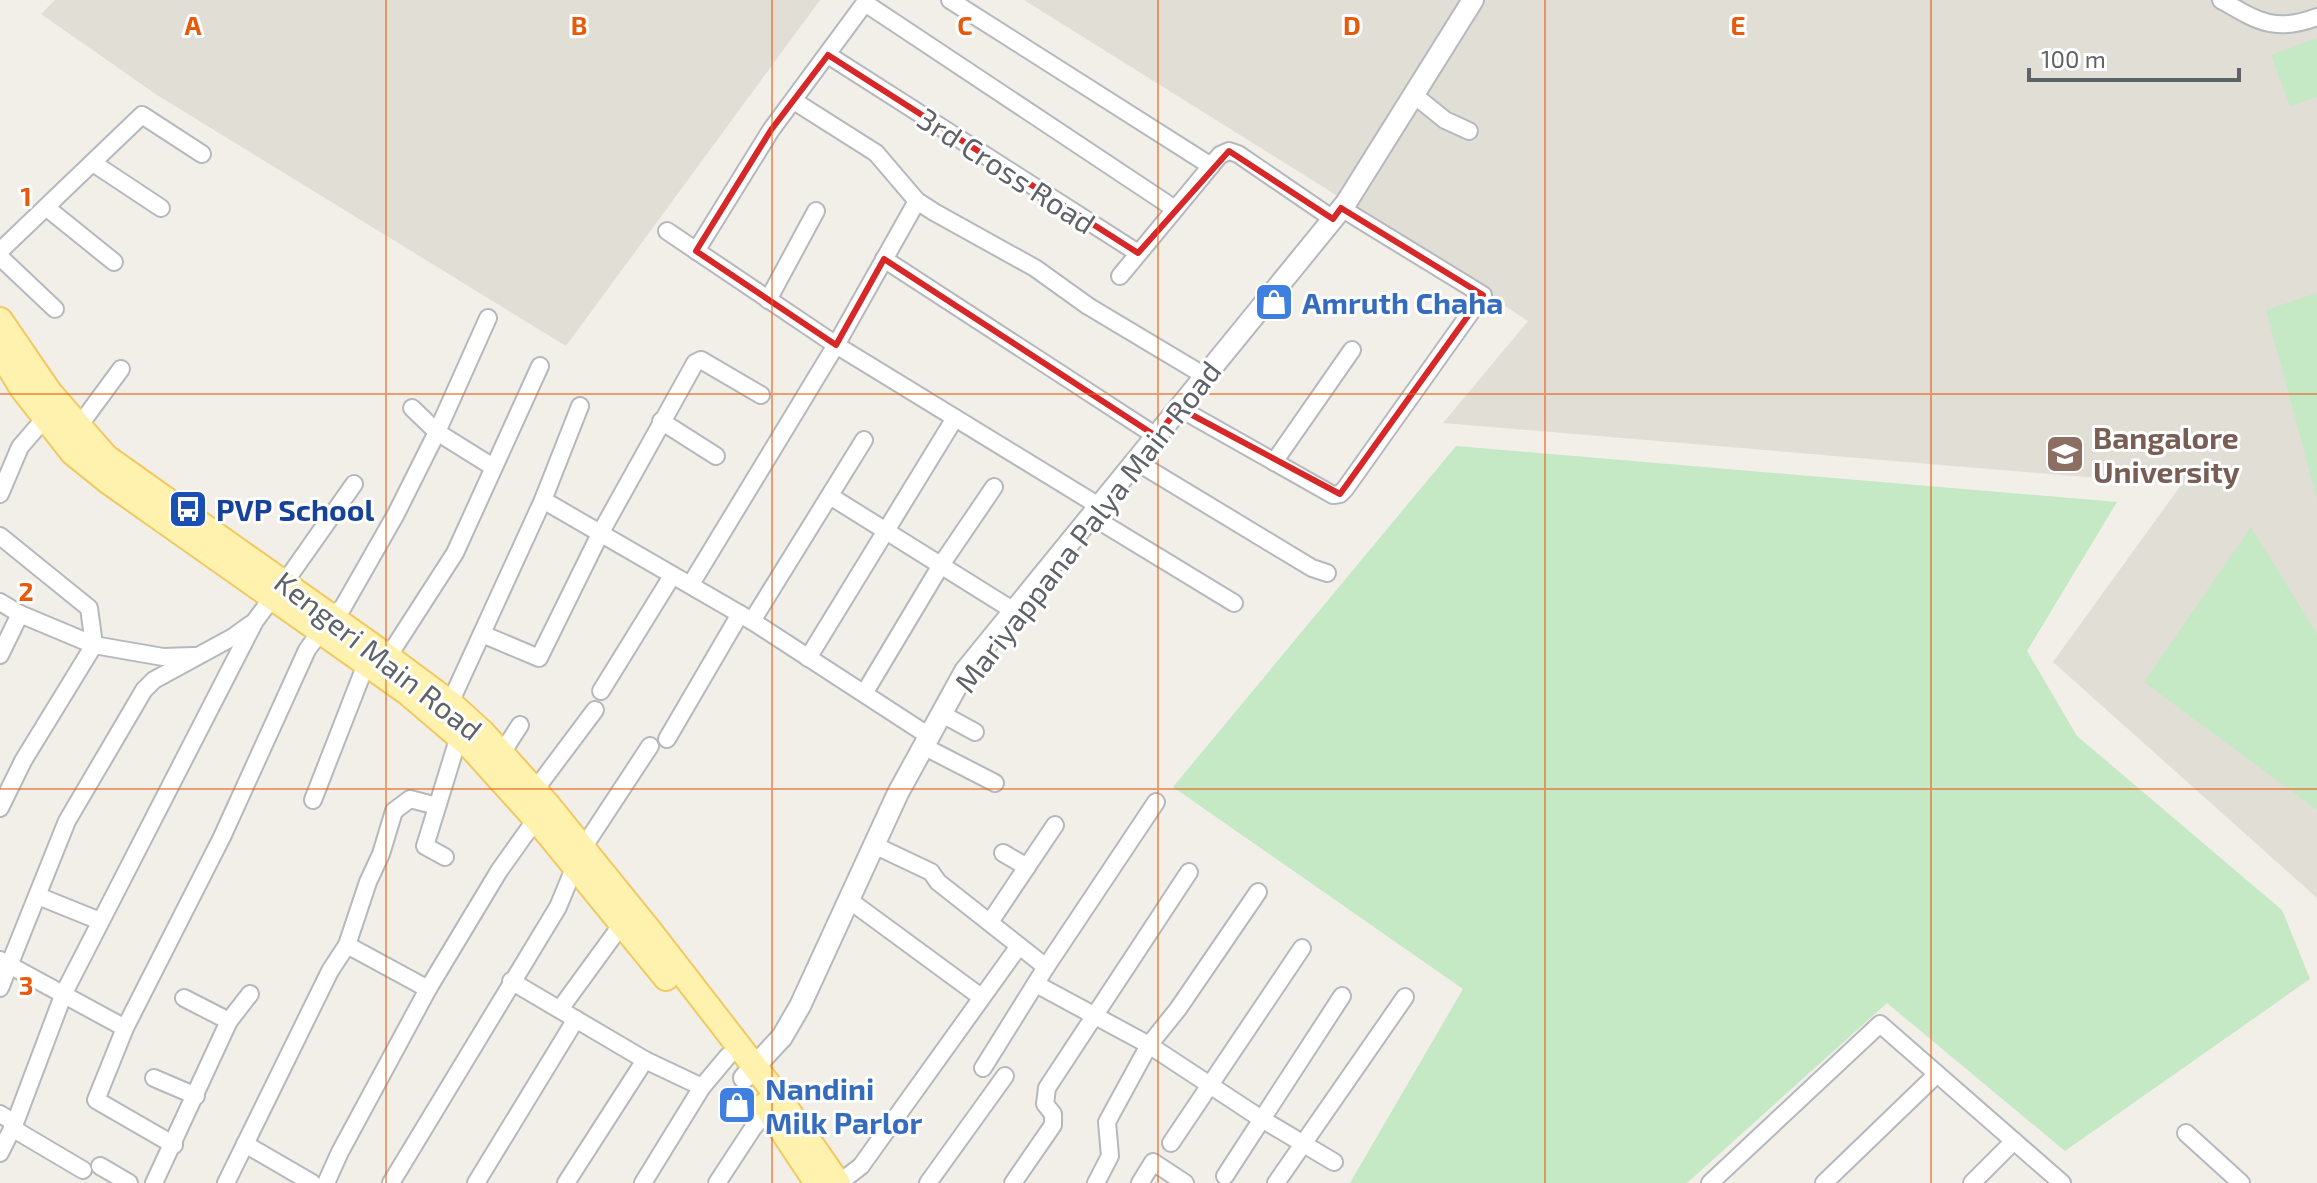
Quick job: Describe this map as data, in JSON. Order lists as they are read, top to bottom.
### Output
{
  "streets": {
    "main road": ["Kengeri Main Road"],
    "street": ["3rd Cross Road", "Mariyappana Palya Main Road"]
  },
  "crossings": [
    ["Mariyappana Palya Main Road", "Kengeri Main Road"]
  ],
  "places": {
    "shop": ["Amruth Chaha", "Nandini Milk Parlor"],
    "school or university": ["Bangalore University"],
    "bus stop": ["PVP School"]
  },
  "scale_bar": "100 m",
  "grid": {
    "columns": [
      "A",
      "B",
      "C",
      "D",
      "E"
    ],
    "rows": ["1", "2", "3"]
  }
}
